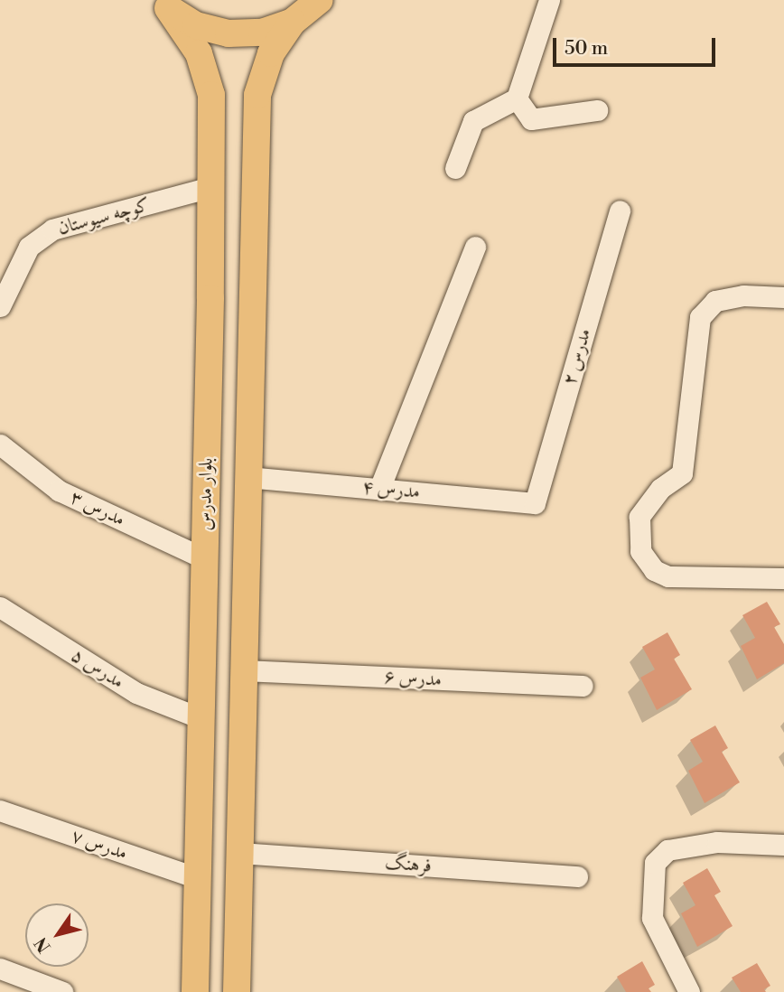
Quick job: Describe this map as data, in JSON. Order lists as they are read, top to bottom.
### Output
{
  "streets": {
    "main road": ["بلوار مدرس"],
    "street": [
      "کوچه سیوستان",
      "مدرس ۲",
      "مدرس ۴",
      "مدرس ۳",
      "مدرس ۵",
      "مدرس ۶",
      "مدرس ۷",
      "فرهنگ"
    ]
  },
  "crossings": [
    ["کوچه سیوستان", "بلوار مدرس"],
    ["مدرس ۲", "مدرس ۴"],
    ["بلوار مدرس", "مدرس ۳"],
    ["بلوار مدرس", "مدرس ۵"],
    ["بلوار مدرس", "مدرس ۷"]
  ],
  "scale_bar": "50 m",
  "north": "bottom left"
}
